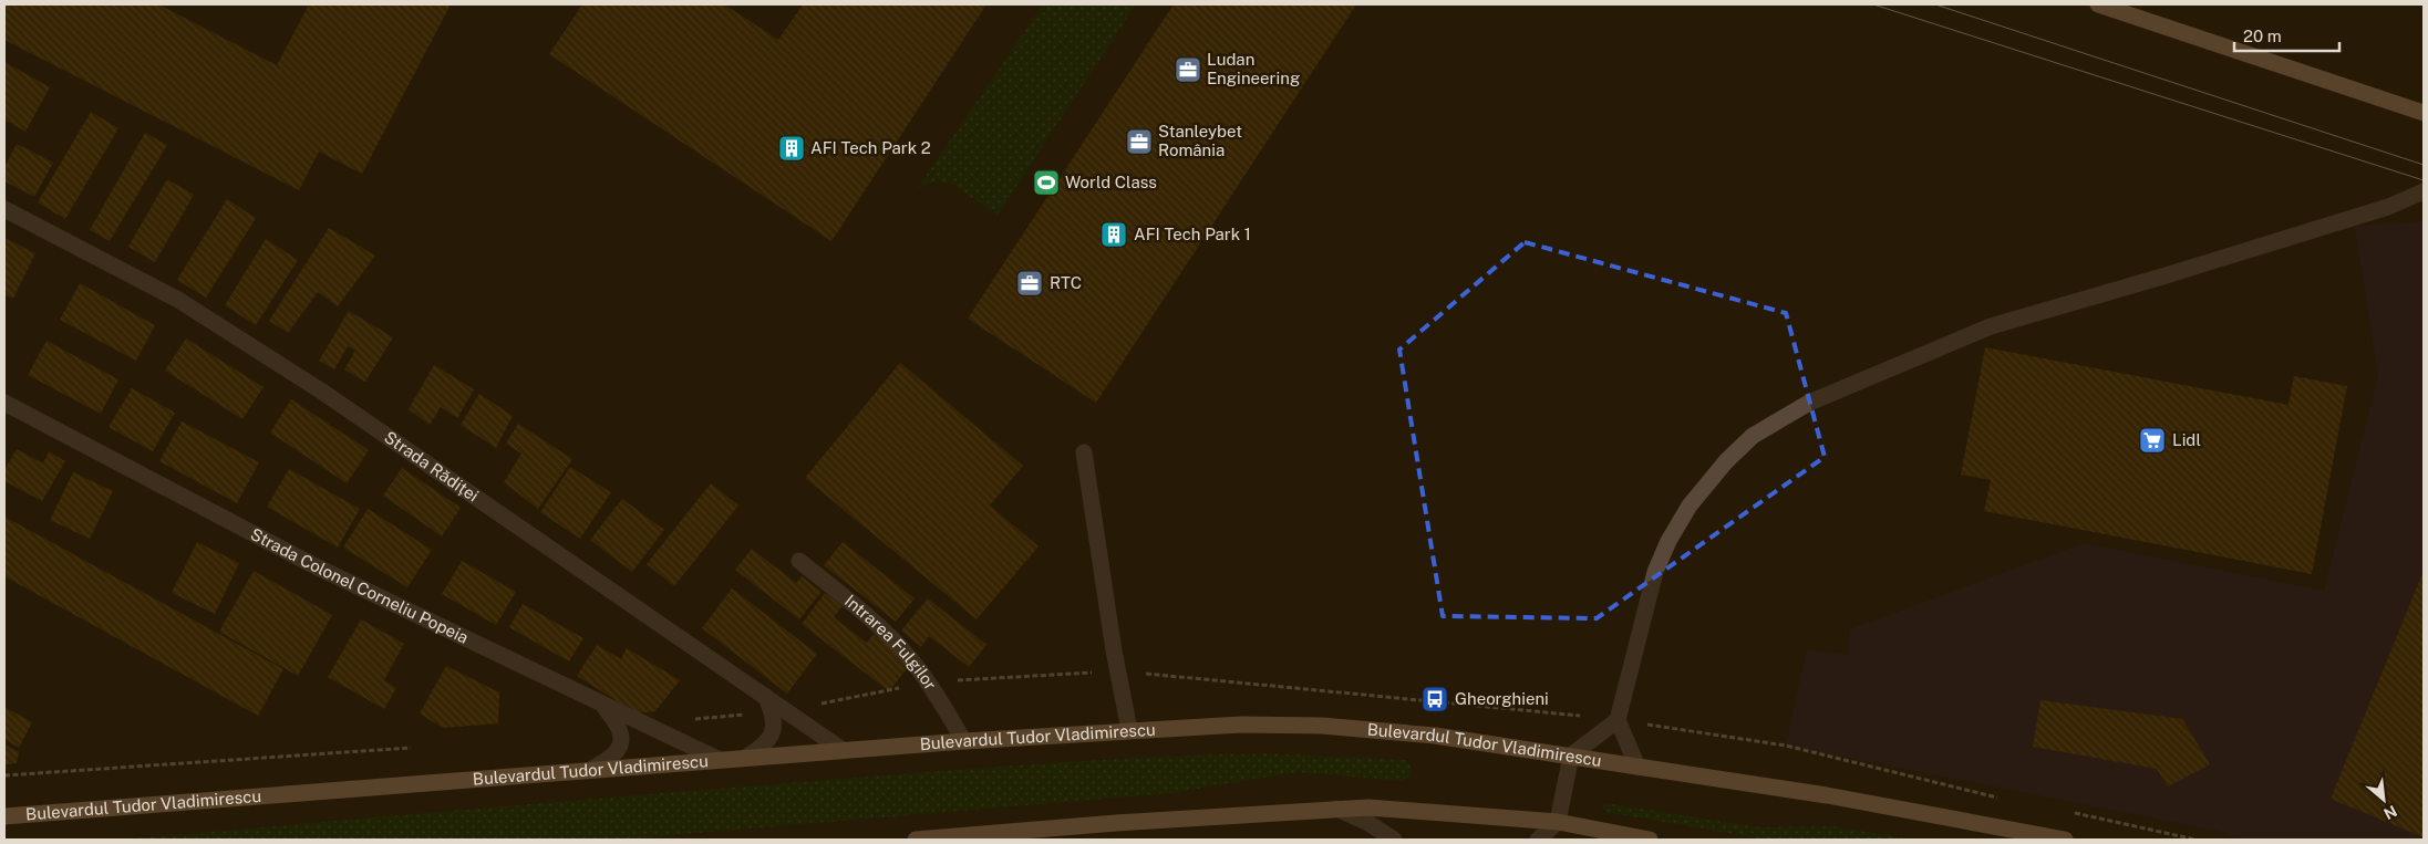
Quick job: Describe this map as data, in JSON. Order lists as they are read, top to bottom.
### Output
{
  "streets": {
    "main road": ["Bulevardul Tudor Vladimirescu"],
    "street": ["Strada Rădiței", "Strada Colonel Corneliu Popeia", "Intrarea Fulgilor"]
  },
  "crossings": [
    ["Strada Rădiței", "Bulevardul Tudor Vladimirescu"],
    ["Strada Colonel Corneliu Popeia", "Bulevardul Tudor Vladimirescu"],
    ["Intrarea Fulgilor", "Bulevardul Tudor Vladimirescu"]
  ],
  "places": {
    "office": ["Ludan Engineering", "Stanleybet România", "RTC"],
    "building": ["AFI Tech Park 2", "AFI Tech Park 1"],
    "sports": ["World Class"],
    "supermarket": ["Lidl"],
    "bus stop": ["Gheorghieni"]
  },
  "scale_bar": "20 m",
  "north": "bottom right"
}
